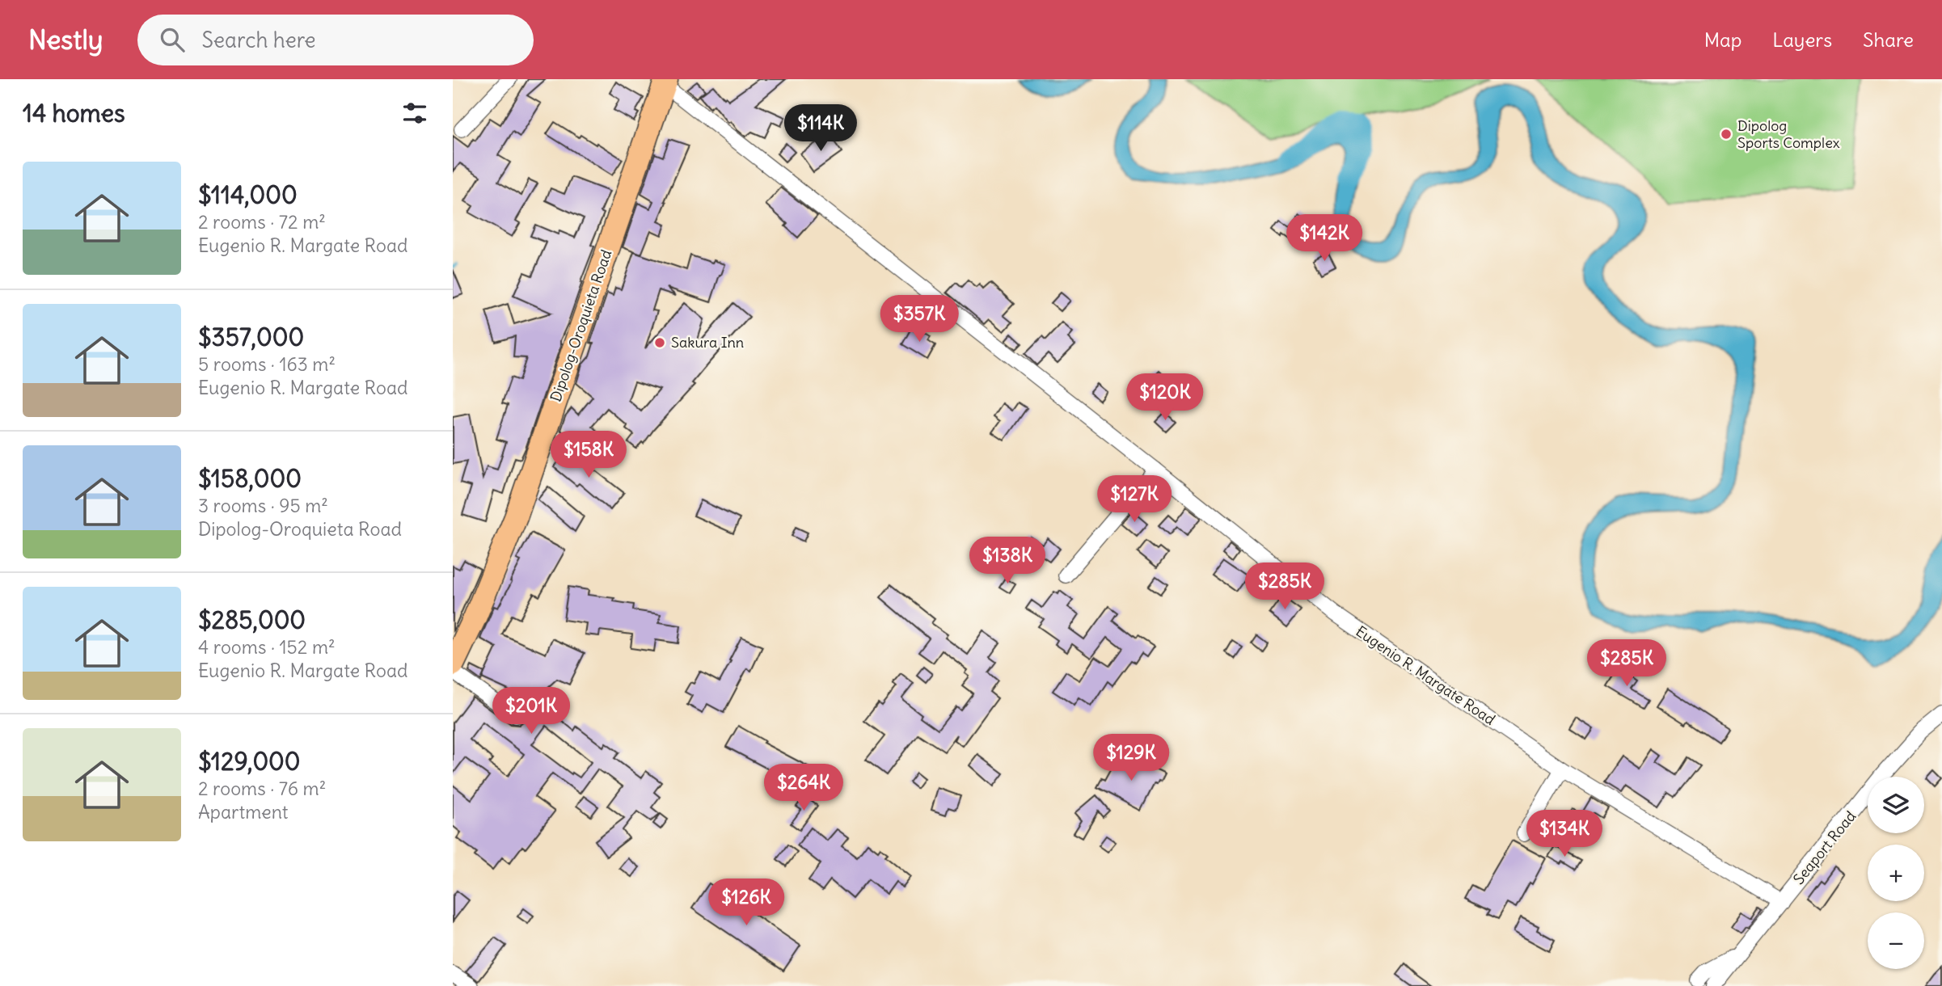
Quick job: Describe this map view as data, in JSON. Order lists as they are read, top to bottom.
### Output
{
  "streets": {
    "main road": ["Dipolog-Oroquieta Road"],
    "street": ["Eugenio R. Margate Road", "Seaport Road"]
  },
  "crossings": [
    ["Dipolog-Oroquieta Road", "Eugenio R. Margate Road"],
    ["Eugenio R. Margate Road", "Seaport Road"]
  ],
  "places": ["Dipolog Sports Complex", "Sakura Inn"],
  "page": {
    "header": "Nestly",
    "search": "Search here",
    "nav": ["Map", "Layers", "Share"],
    "heading": "14 homes",
    "price": [
      "$114K",
      "$142K",
      "$357K",
      "$120K",
      "$158K",
      "$127K",
      "$138K",
      "$285K",
      "$285K",
      "$201K",
      "$129K",
      "$264K",
      "$134K",
      "$126K"
    ],
    "list": [
      {
        "name": "$114,000",
        "note": "2 rooms · 72 m² · Eugenio R. Margate Road"
      },
      {
        "name": "$357,000",
        "note": "5 rooms · 163 m² · Eugenio R. Margate Road"
      },
      {
        "name": "$158,000",
        "note": "3 rooms · 95 m² · Dipolog-Oroquieta Road"
      },
      {
        "name": "$285,000",
        "note": "4 rooms · 152 m² · Eugenio R. Margate Road"
      },
      {
        "name": "$129,000",
        "note": "2 rooms · 76 m² · Apartment"
      }
    ],
    "map_buttons": ["+", "−"]
  }
}
